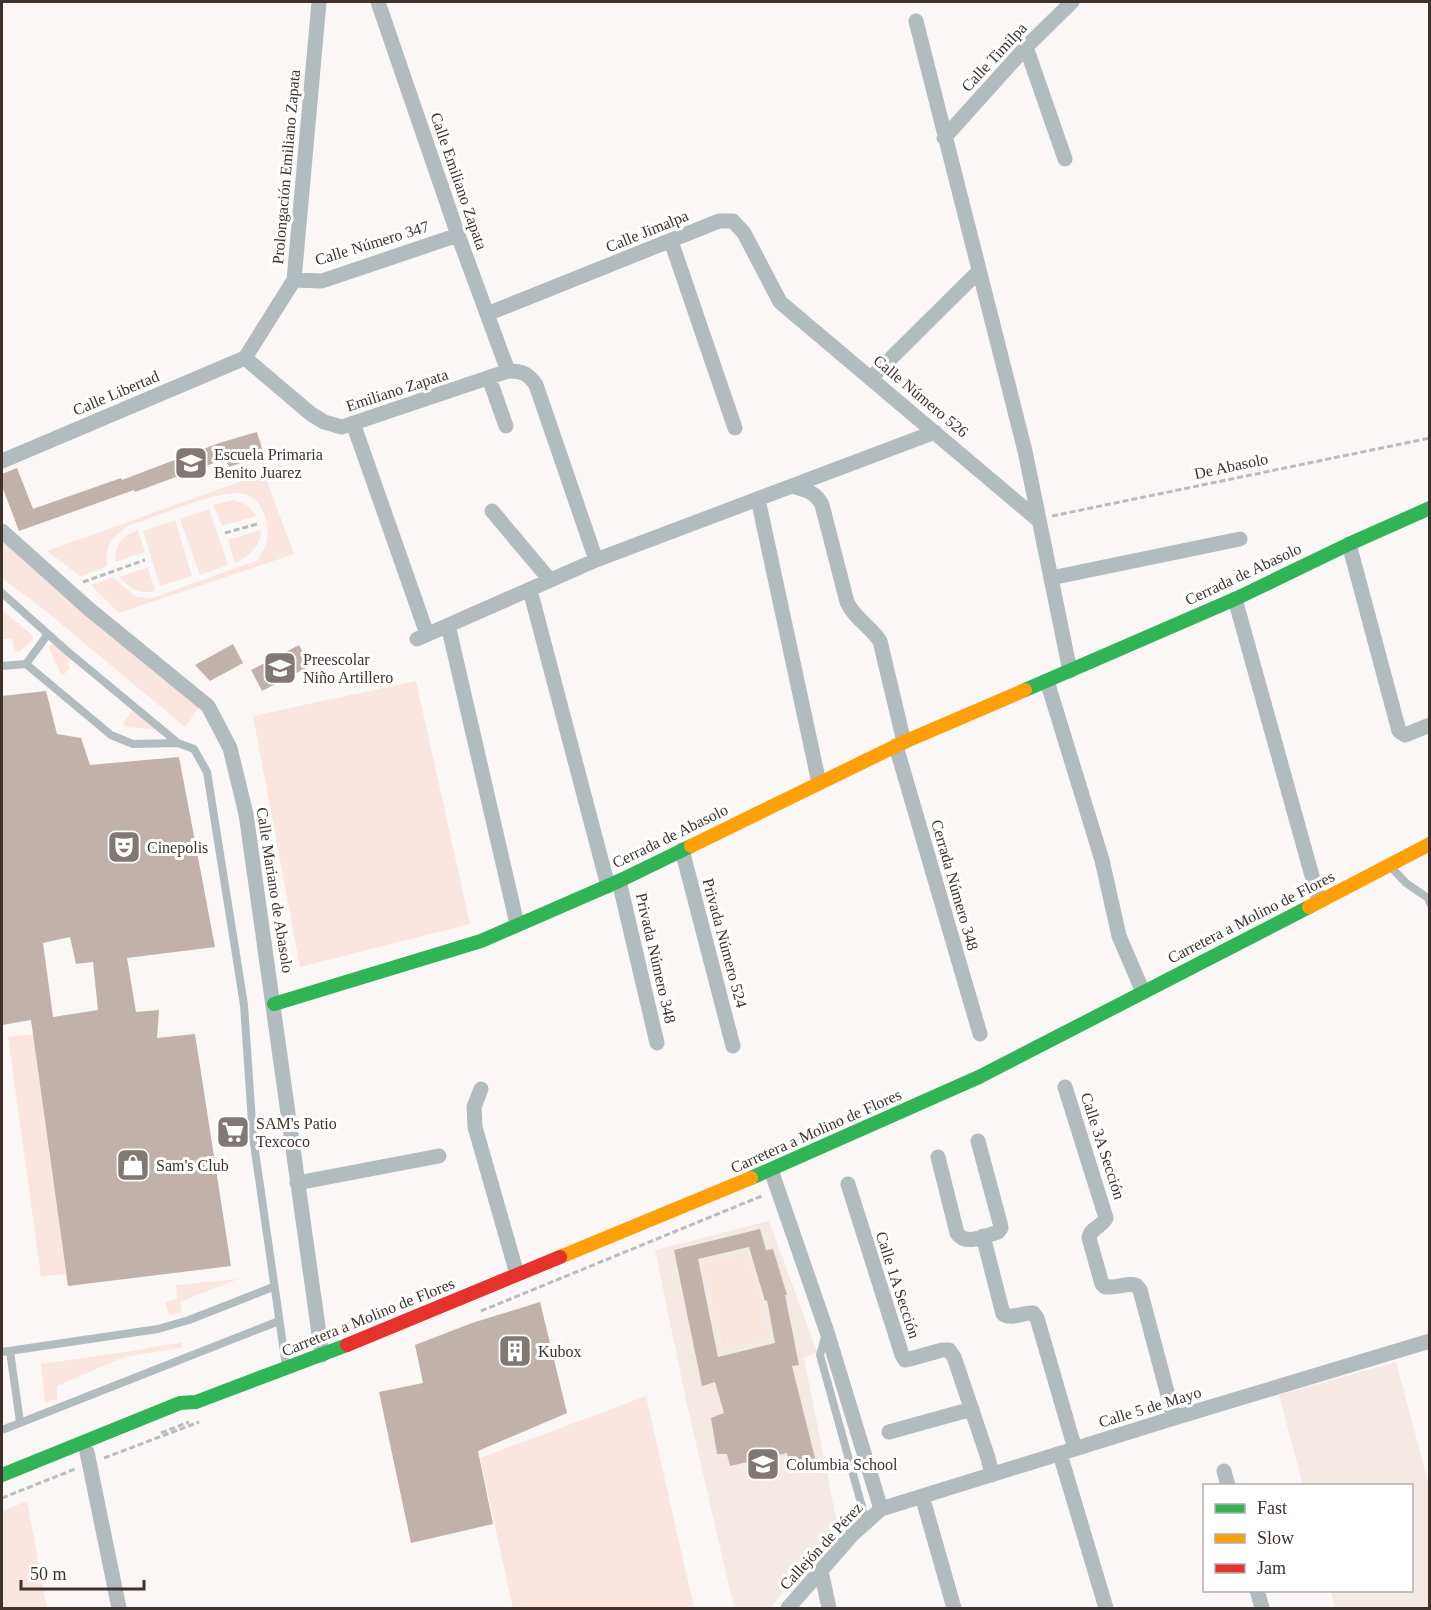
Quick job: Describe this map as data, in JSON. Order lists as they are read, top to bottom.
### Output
{
  "streets": {
    "main road": ["Cerrada de Abasolo", "Carretera a Molino de Flores"],
    "street": [
      "Calle Timilpa",
      "Prolongación Emiliano Zapata",
      "Calle Emiliano Zapata",
      "Calle Jimalpa",
      "Calle Número 347",
      "Emiliano Zapata",
      "Calle Libertad",
      "Calle Número 526",
      "Cerrada Número 348",
      "Calle Mariano de Abasolo",
      "Privada Número 524",
      "Privada Número 348",
      "Calle 3A Sección",
      "Calle 1A Sección",
      "Calle 5 de Mayo",
      "Callejón de Pérez"
    ],
    "path": ["De Abasolo"]
  },
  "crossings": [
    ["Prolongación Emiliano Zapata", "Calle Número 347"],
    ["Prolongación Emiliano Zapata", "Emiliano Zapata"],
    ["Prolongación Emiliano Zapata", "Calle Libertad"],
    ["Calle Emiliano Zapata", "Calle Jimalpa"],
    ["Calle Emiliano Zapata", "Calle Número 347"],
    ["Calle Emiliano Zapata", "Emiliano Zapata"],
    ["Calle Jimalpa", "Calle Número 526"],
    ["Emiliano Zapata", "Calle Libertad"],
    ["Calle Número 526", "De Abasolo"],
    ["Cerrada de Abasolo", "Cerrada Número 348"],
    ["Cerrada de Abasolo", "Calle Mariano de Abasolo"],
    ["Cerrada de Abasolo", "Privada Número 524"],
    ["Cerrada de Abasolo", "Privada Número 348"],
    ["Calle Mariano de Abasolo", "Carretera a Molino de Flores"],
    ["Calle 3A Sección", "Calle 5 de Mayo"],
    ["Calle 1A Sección", "Calle 5 de Mayo"],
    ["Calle 5 de Mayo", "Callejón de Pérez"]
  ],
  "places": {
    "school or university": ["Escuela Primaria Benito Juarez", "Preescolar Niño Artillero", "Columbia School"],
    "theatre": ["Cinepolis"],
    "supermarket": ["SAM's Patio Texcoco"],
    "shop": ["Sam's Club"],
    "building": ["Kubox"]
  },
  "legend": ["Fast", "Slow", "Jam"],
  "scale_bar": "50 m"
}
